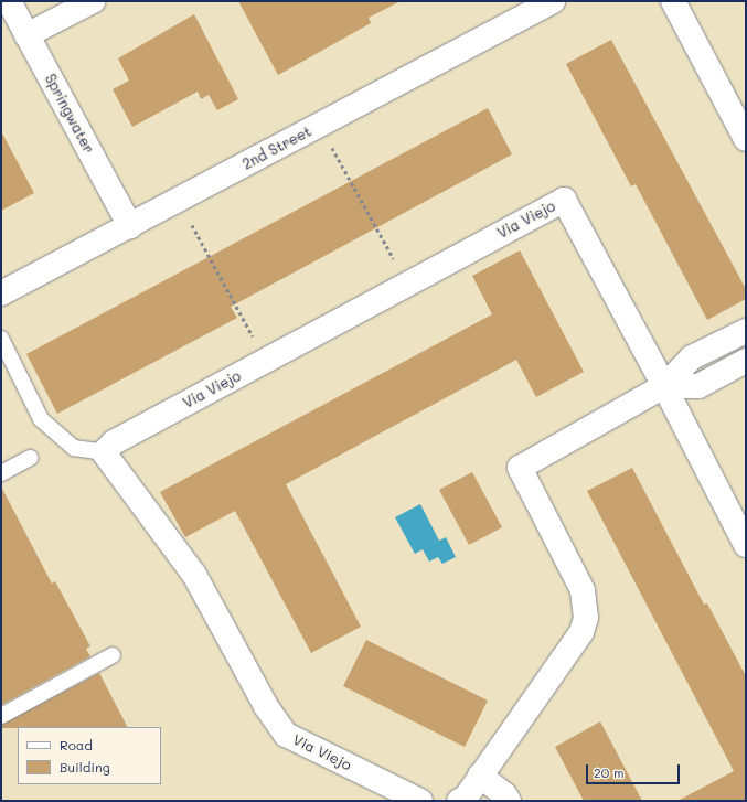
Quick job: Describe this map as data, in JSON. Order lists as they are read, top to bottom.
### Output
{
  "streets": {
    "street": ["Springwater", "2nd Street", "Via Viejo"]
  },
  "crossings": [
    ["Springwater", "2nd Street"]
  ],
  "legend": ["Road", "Building"],
  "scale_bar": "20 m"
}
